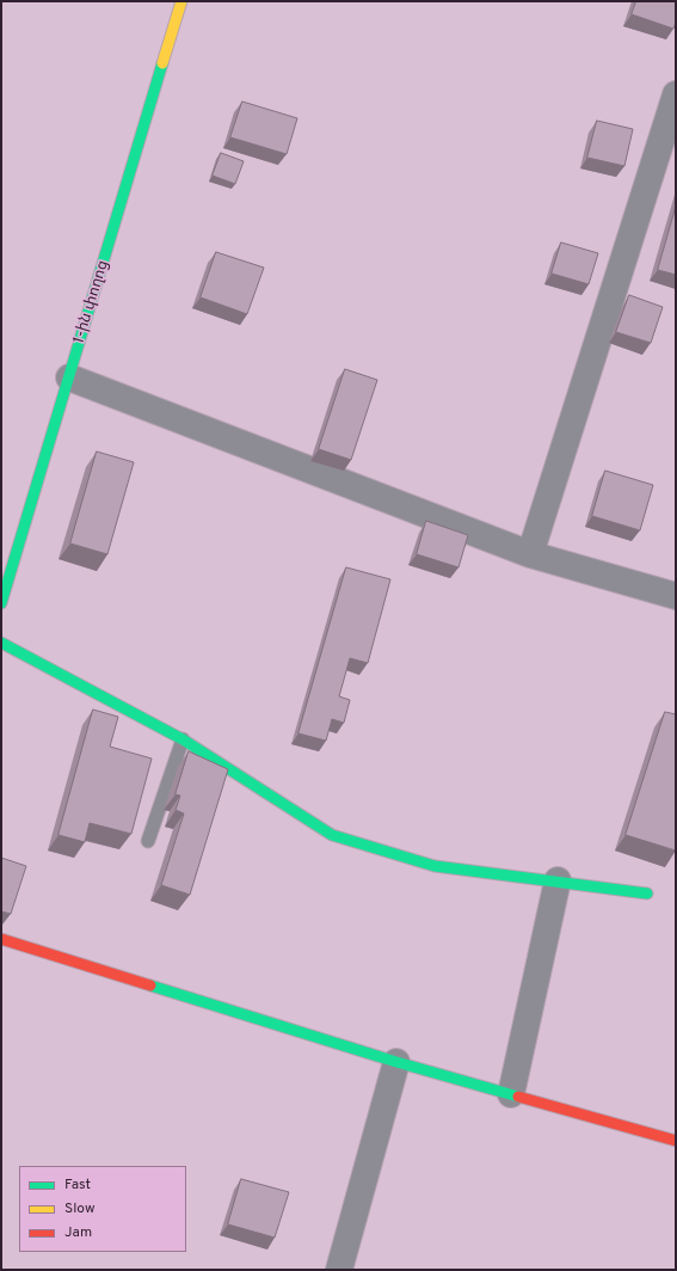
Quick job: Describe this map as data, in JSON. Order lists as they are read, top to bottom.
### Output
{
  "streets": {
    "street": ["1-ին փողոց"]
  },
  "legend": ["Fast", "Slow", "Jam"]
}
